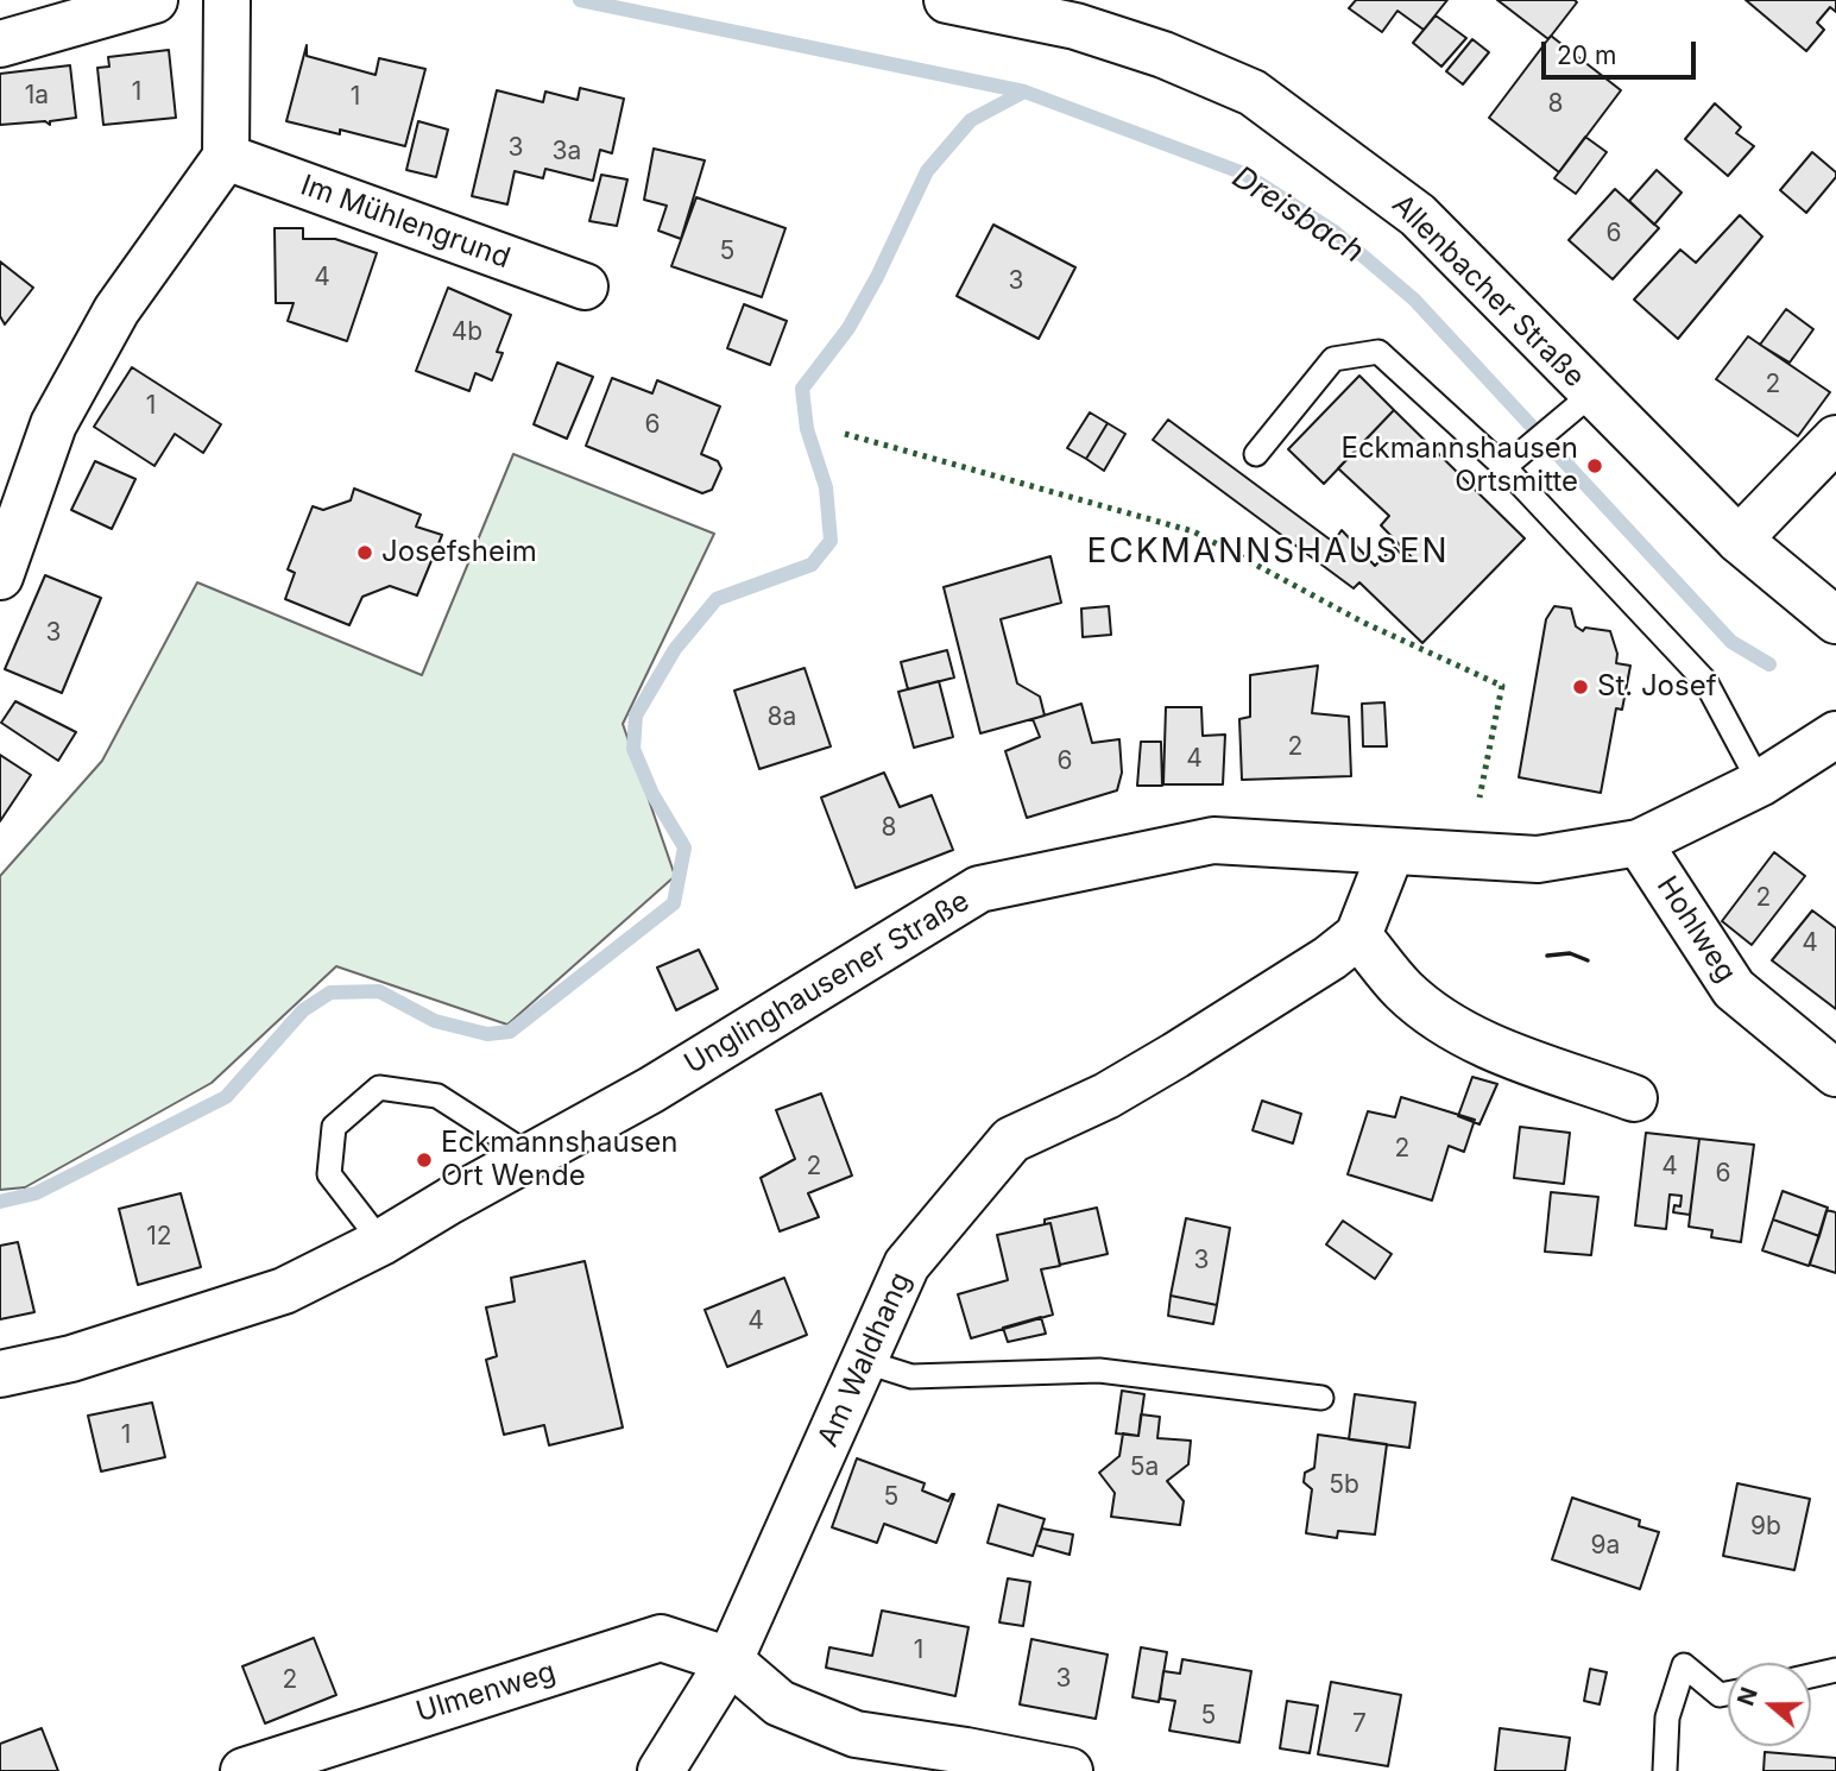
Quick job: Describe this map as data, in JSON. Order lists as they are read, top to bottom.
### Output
{
  "streets": {
    "street": [
      "Im Mühlengrund",
      "Allenbacher Straße",
      "Hohlweg",
      "Unglinghausener Straße",
      "Am Waldhang",
      "Ulmenweg"
    ]
  },
  "crossings": [
    ["Hohlweg", "Unglinghausener Straße"],
    ["Am Waldhang", "Ulmenweg"]
  ],
  "districts": ["ECKMANNSHAUSEN"],
  "water": ["Dreisbach"],
  "places": [
    "Eckmannshausen Ortsmitte",
    "Josefsheim",
    "St. Josef",
    "Eckmannshausen Ort Wende"
  ],
  "house_numbers": [
    "1",
    "1a",
    "1",
    "8",
    "3",
    "3a",
    "6",
    "5",
    "4",
    "3",
    "4b",
    "2",
    "1",
    "6",
    "3",
    "8a",
    "2",
    "4",
    "6",
    "8",
    "2",
    "4",
    "2",
    "2",
    "4",
    "6",
    "12",
    "3",
    "4",
    "1",
    "5a",
    "5b",
    "5",
    "9b",
    "9a",
    "1",
    "3",
    "2",
    "5",
    "7"
  ],
  "scale_bar": "20 m",
  "north": "left"
}
